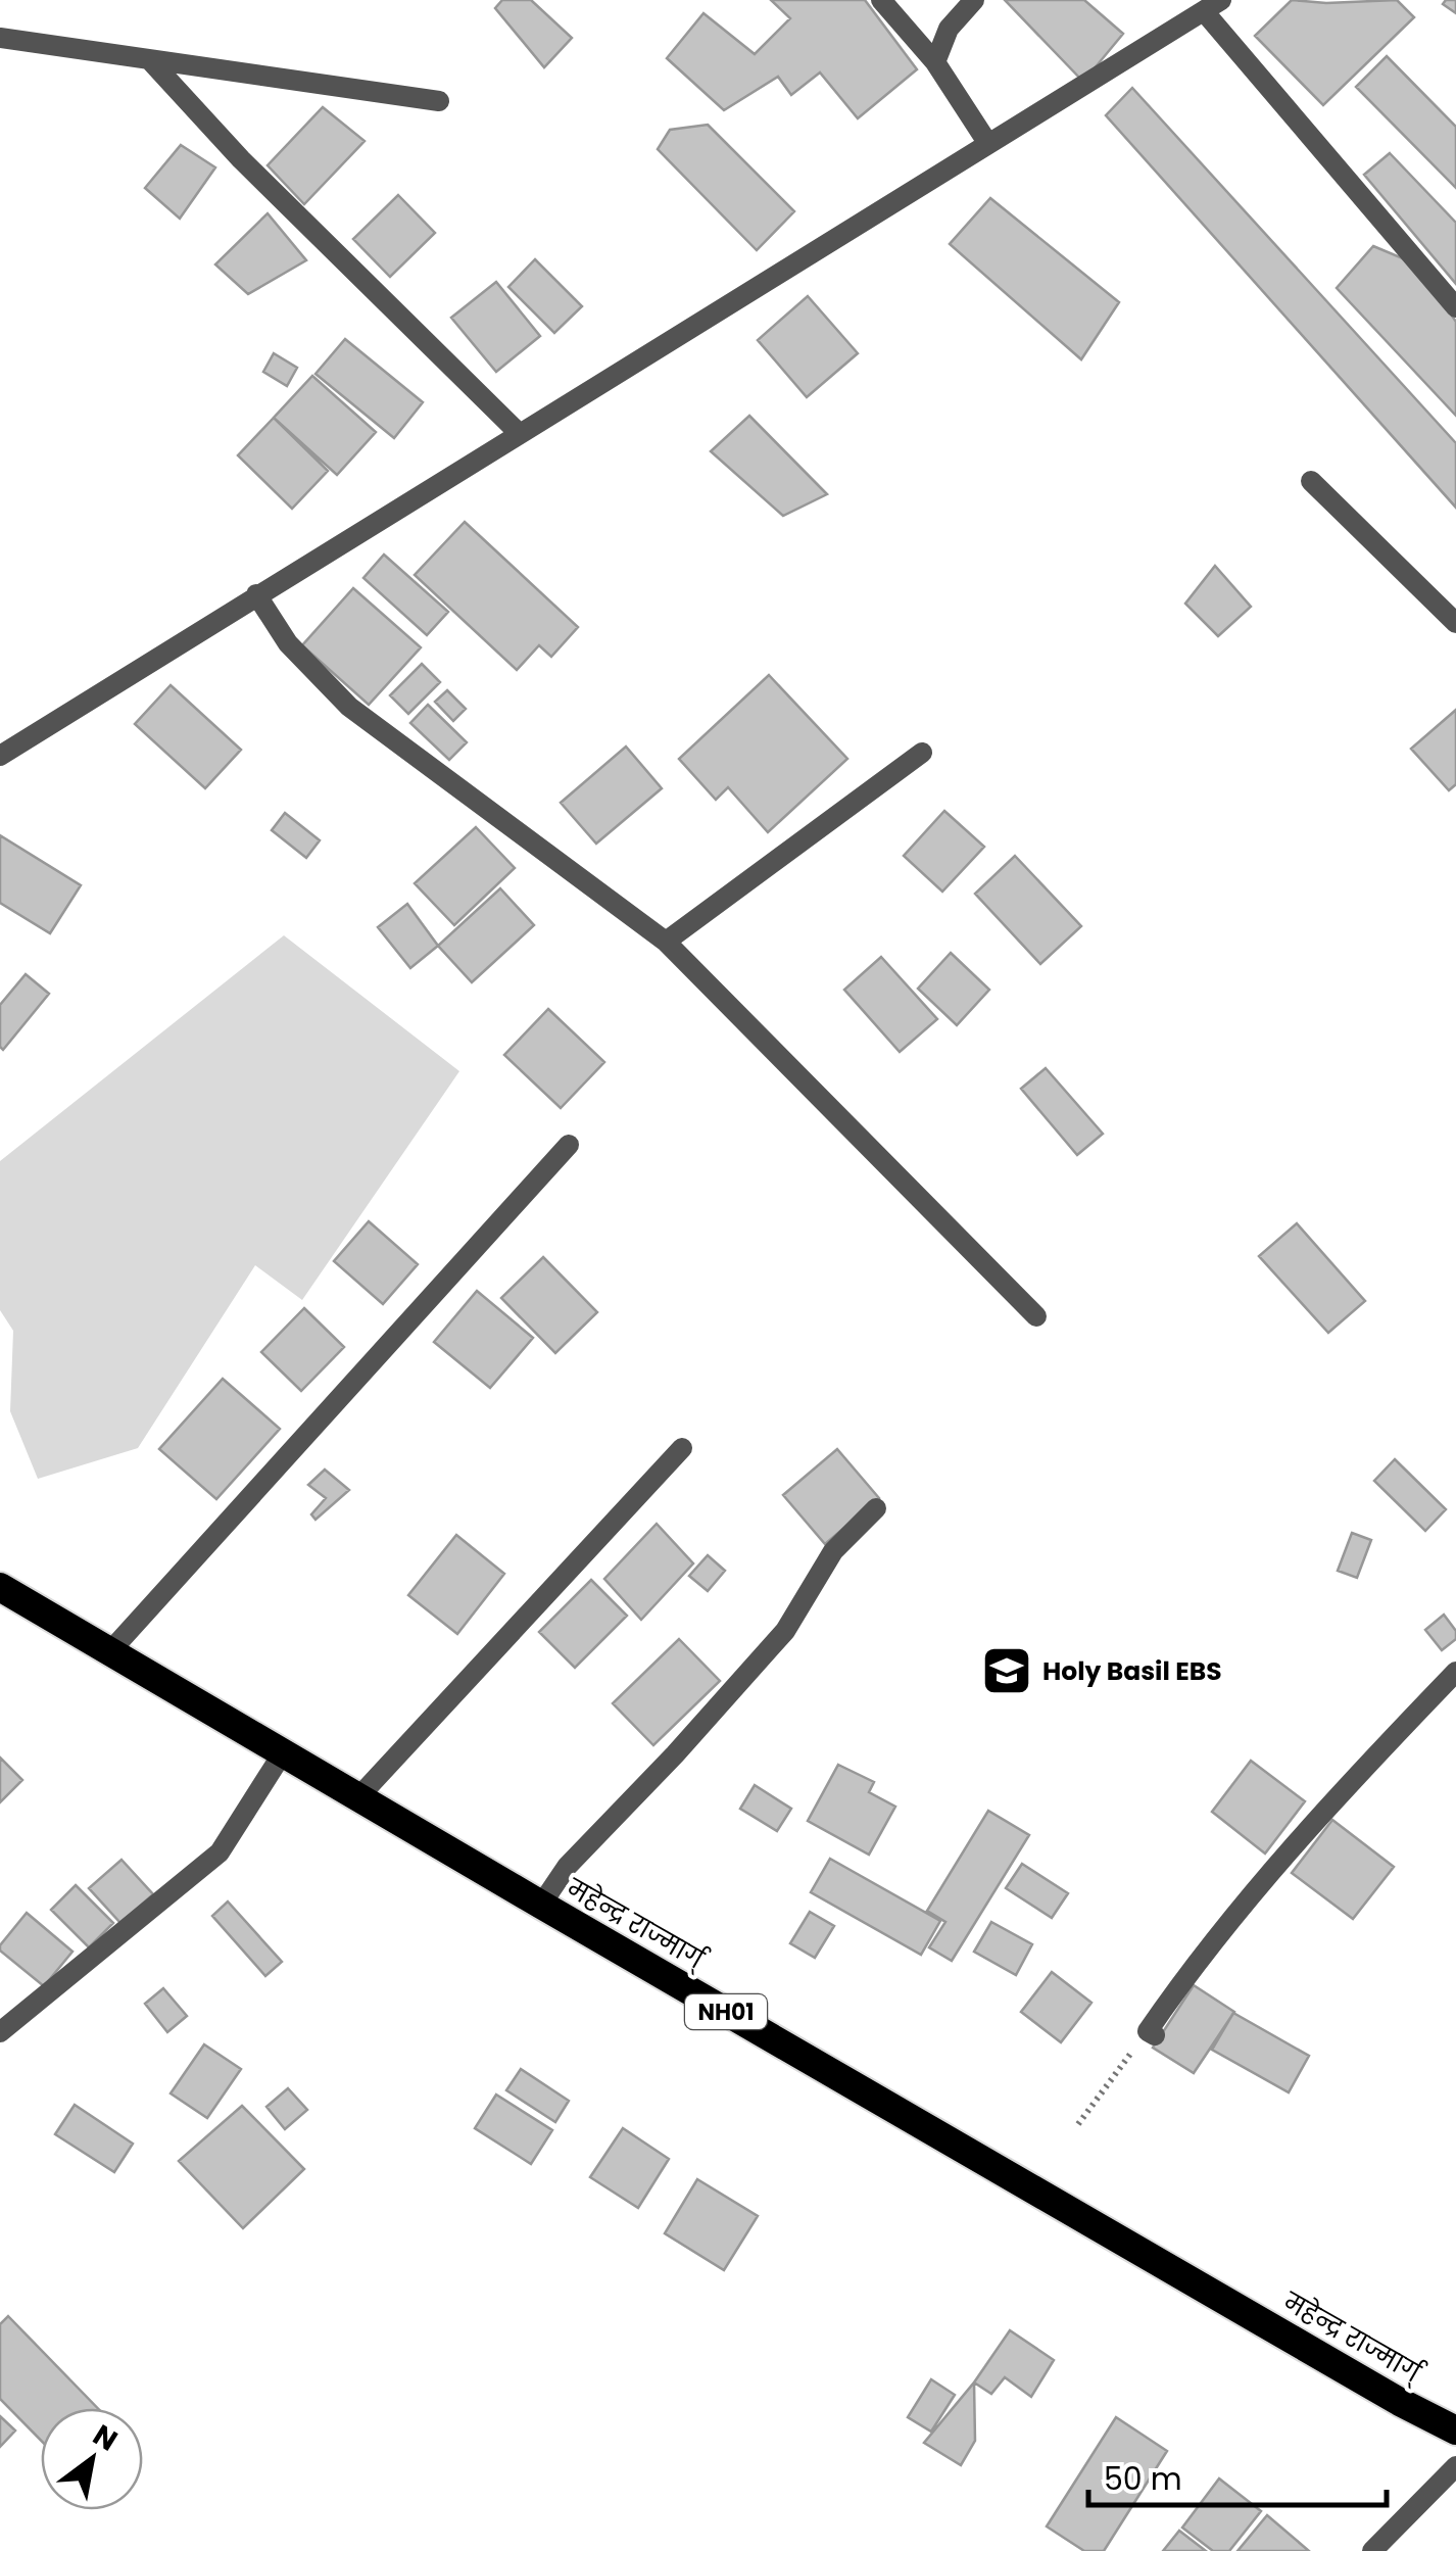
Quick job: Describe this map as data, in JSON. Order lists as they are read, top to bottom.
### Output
{
  "streets": {
    "highway": ["महेन्द्र राज्मार्ग्", "NH01"]
  },
  "places": {
    "school or university": ["Holy Basil EBS"]
  },
  "scale_bar": "50 m",
  "north": "top right"
}
